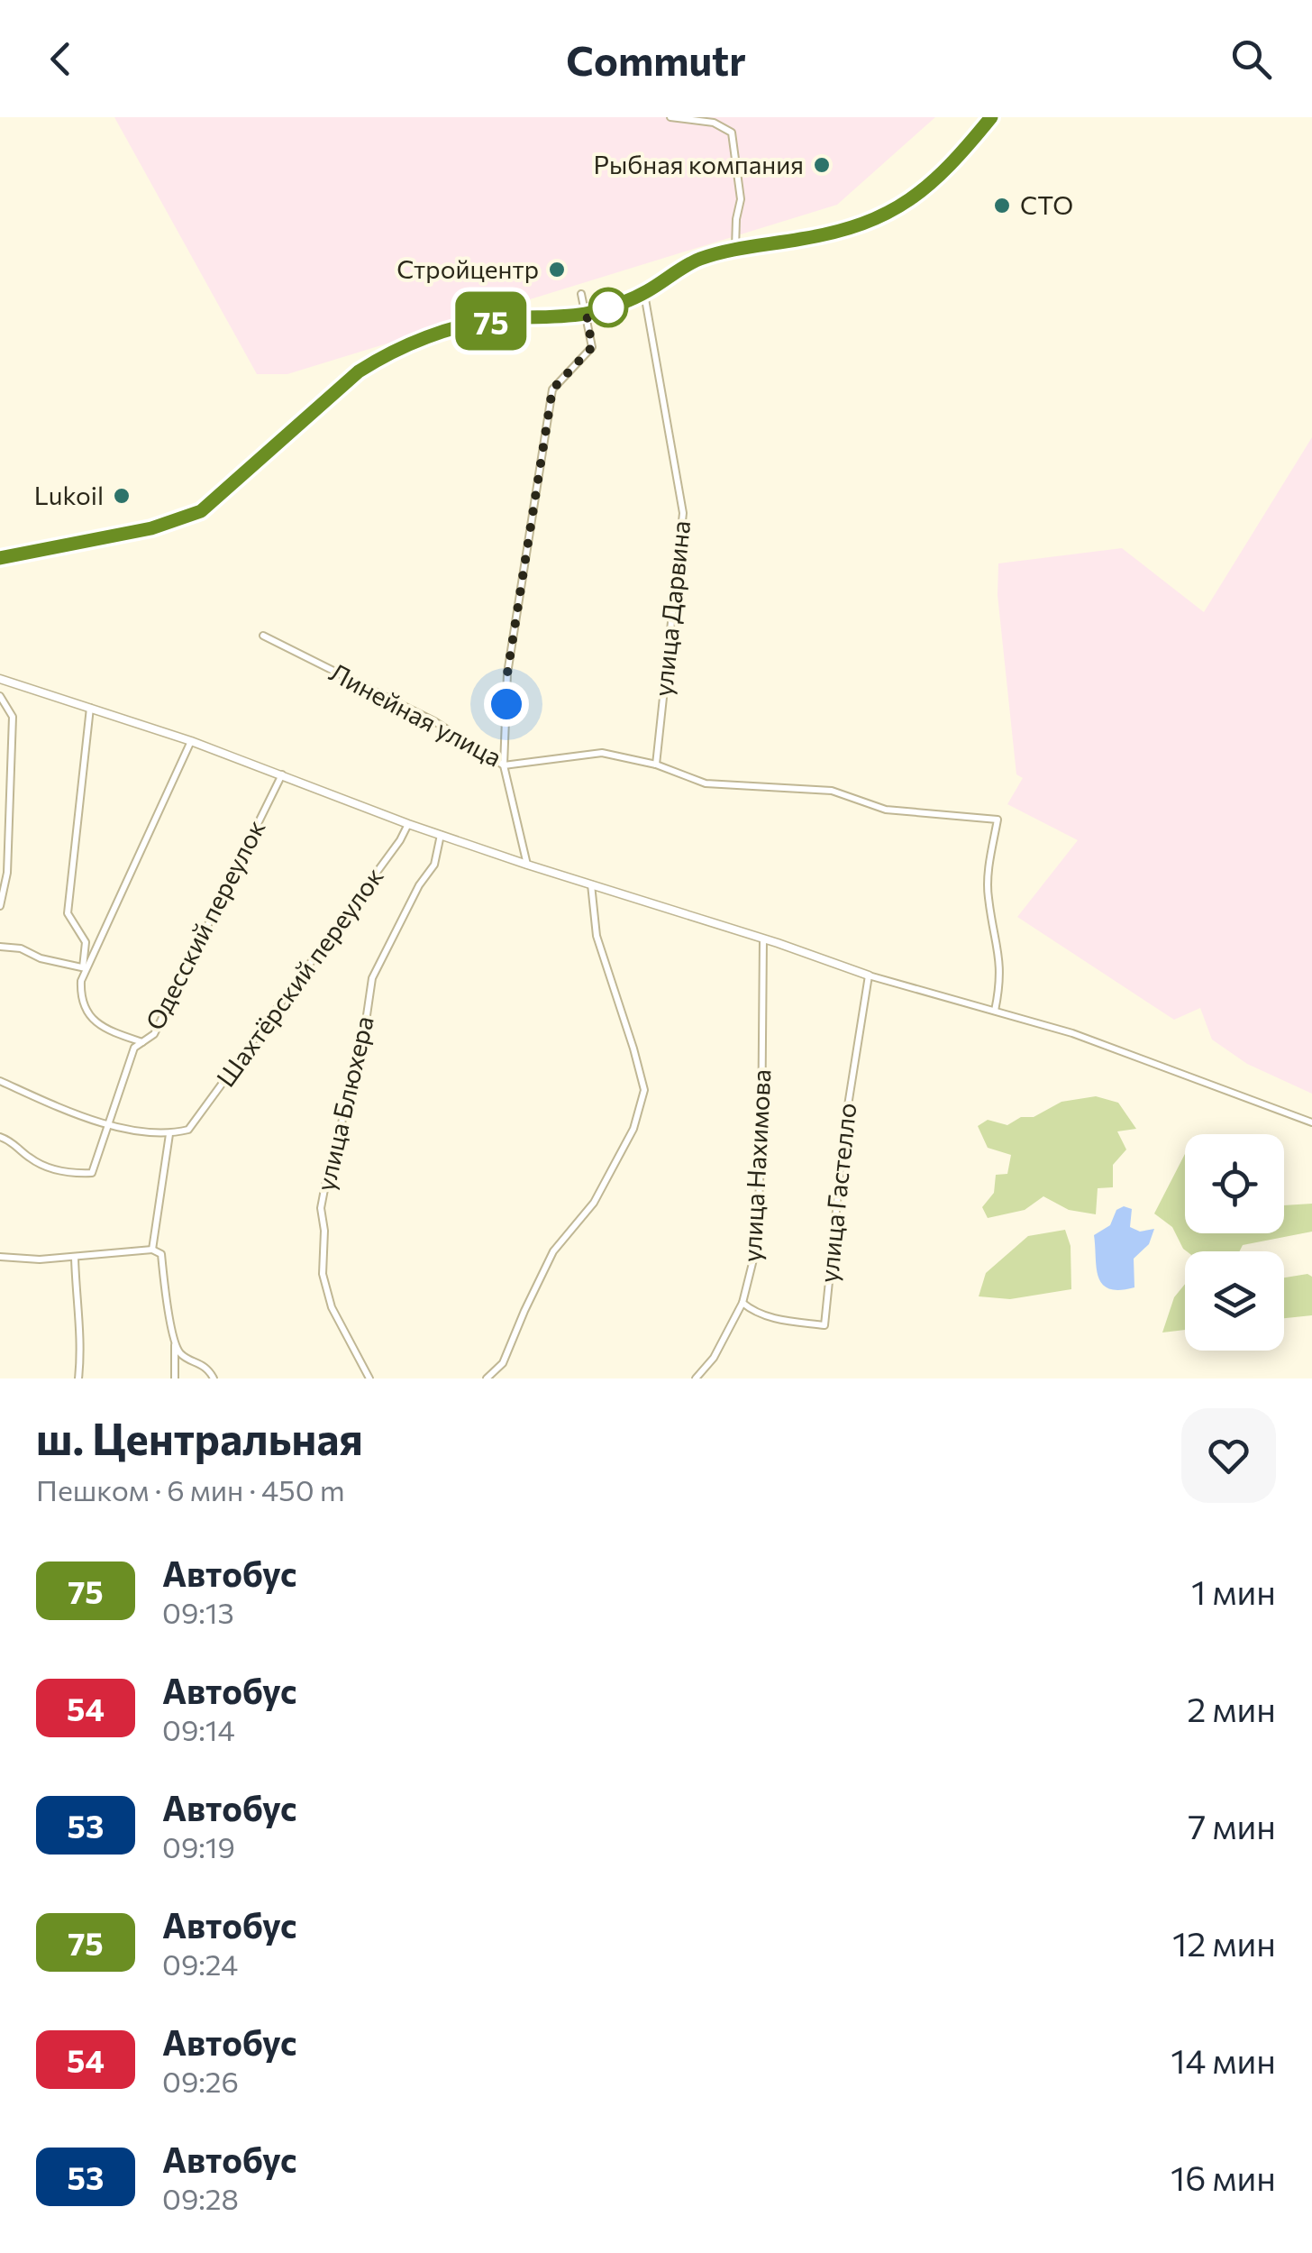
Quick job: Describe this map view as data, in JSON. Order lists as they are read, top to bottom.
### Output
{
  "streets": {
    "street": [
      "улица Дарвина",
      "Линейная улица",
      "Одесский переулок",
      "Шахтёрский переулок",
      "улица Блюхера",
      "улица Нахимова",
      "улица Гастелло"
    ]
  },
  "crossings": [
    ["улица Дарвина", "Линейная улица"],
    ["улица Нахимова", "улица Гастелло"]
  ],
  "places": [
    "Рыбная компания",
    "СТО",
    "Стройцентр",
    "Lukoil"
  ],
  "lines": ["bus line 75"],
  "page": {
    "header": "Commutr",
    "on_map": "75",
    "heading": ["ш. Центральная", "Пешком · 6 мин · 450 m"],
    "list": [
      {
        "mark": "75",
        "name": "Автобус",
        "note": "09:13",
        "value": "1 мин"
      },
      {
        "mark": "54",
        "name": "Автобус",
        "note": "09:14",
        "value": "2 мин"
      },
      {
        "mark": "53",
        "name": "Автобус",
        "note": "09:19",
        "value": "7 мин"
      },
      {
        "mark": "75",
        "name": "Автобус",
        "note": "09:24",
        "value": "12 мин"
      },
      {
        "mark": "54",
        "name": "Автобус",
        "note": "09:26",
        "value": "14 мин"
      },
      {
        "mark": "53",
        "name": "Автобус",
        "note": "09:28",
        "value": "16 мин"
      }
    ]
  }
}
